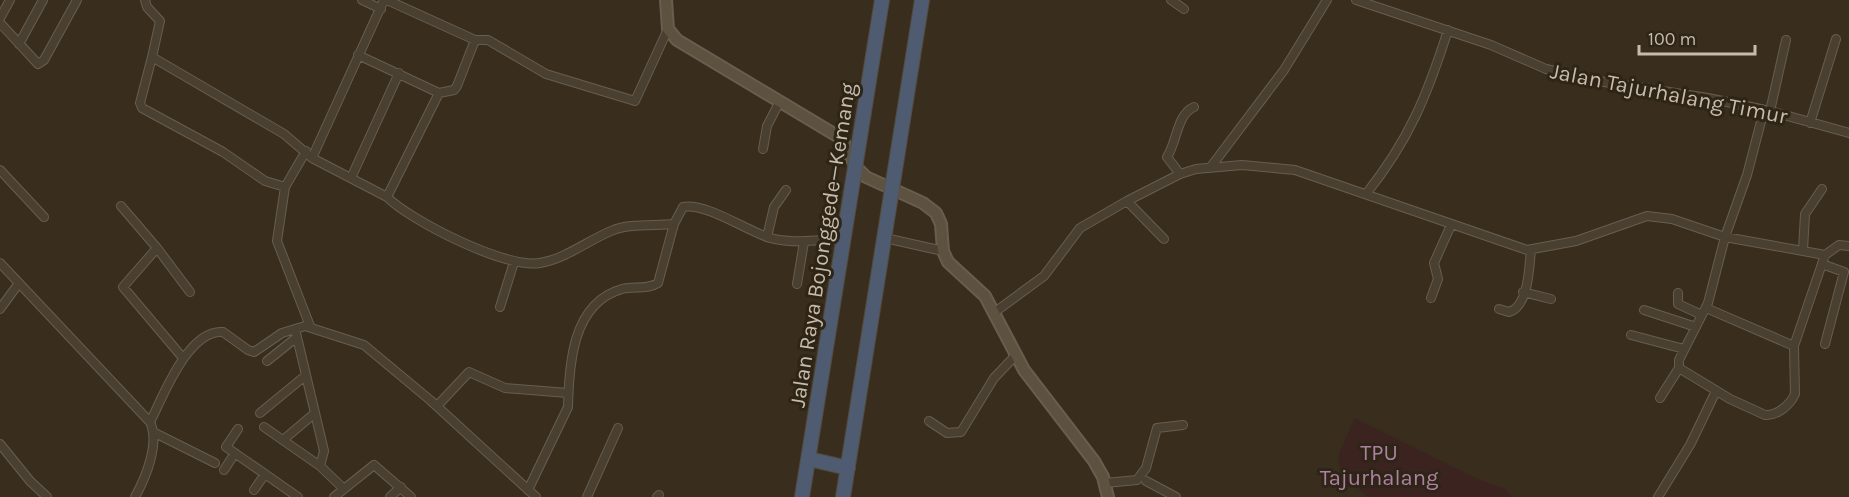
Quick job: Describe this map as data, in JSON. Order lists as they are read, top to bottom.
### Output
{
  "streets": {
    "highway": ["Jalan Raya Bojonggede—Kemang"],
    "street": ["Jalan Tajurhalang Timur"]
  },
  "parks": ["TPU Tajurhalang"],
  "scale_bar": "100 m"
}
